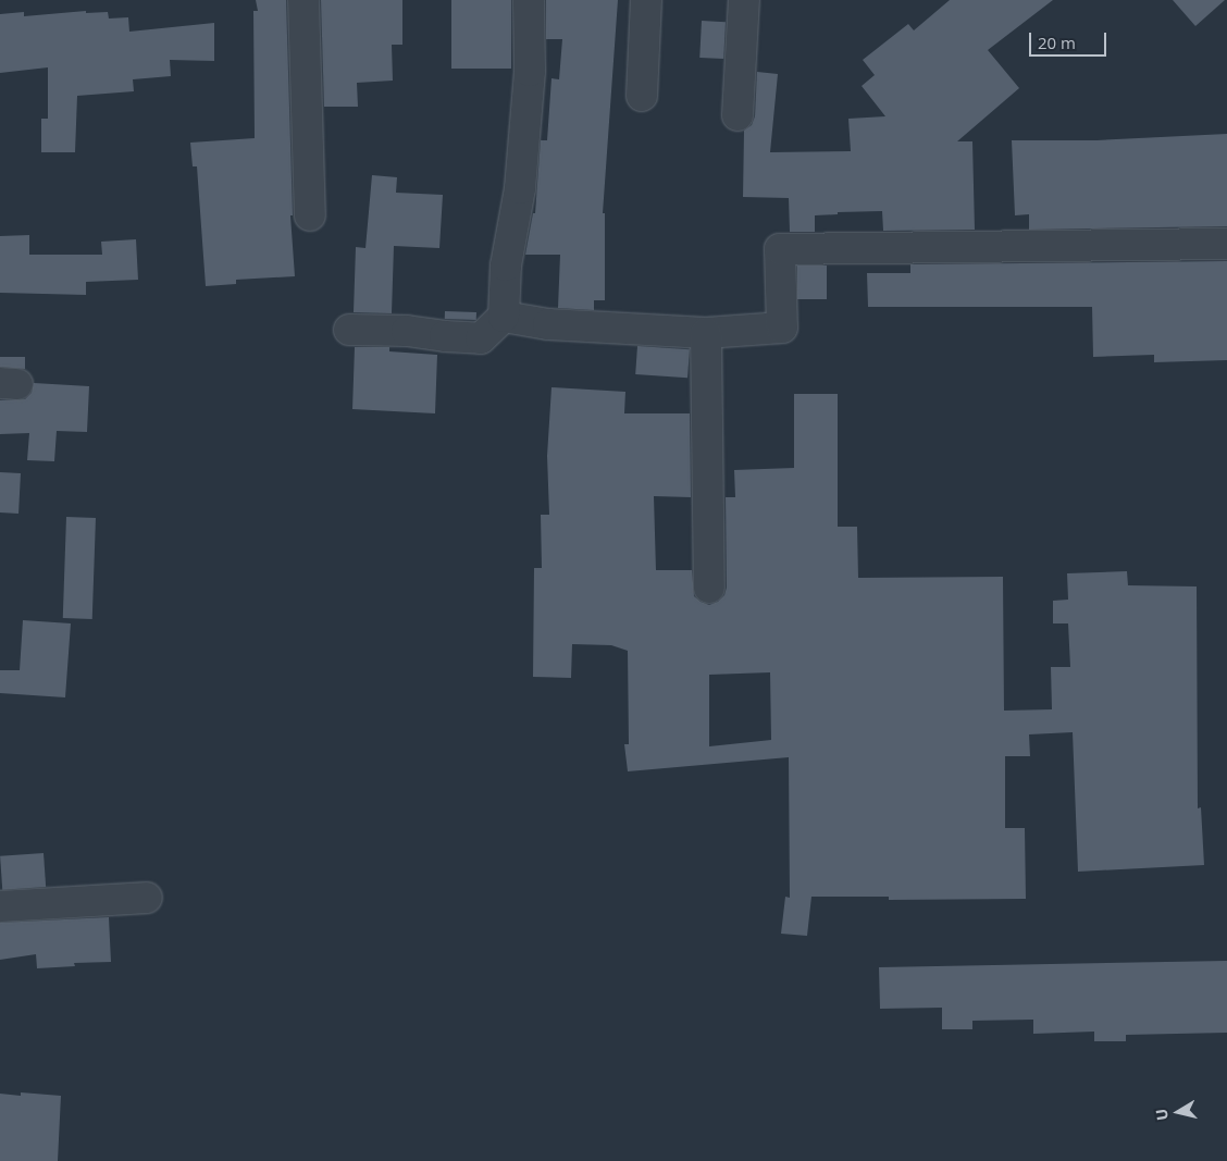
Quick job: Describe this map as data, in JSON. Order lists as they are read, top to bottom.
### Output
{
  "scale_bar": "20 m",
  "north": "left"
}
